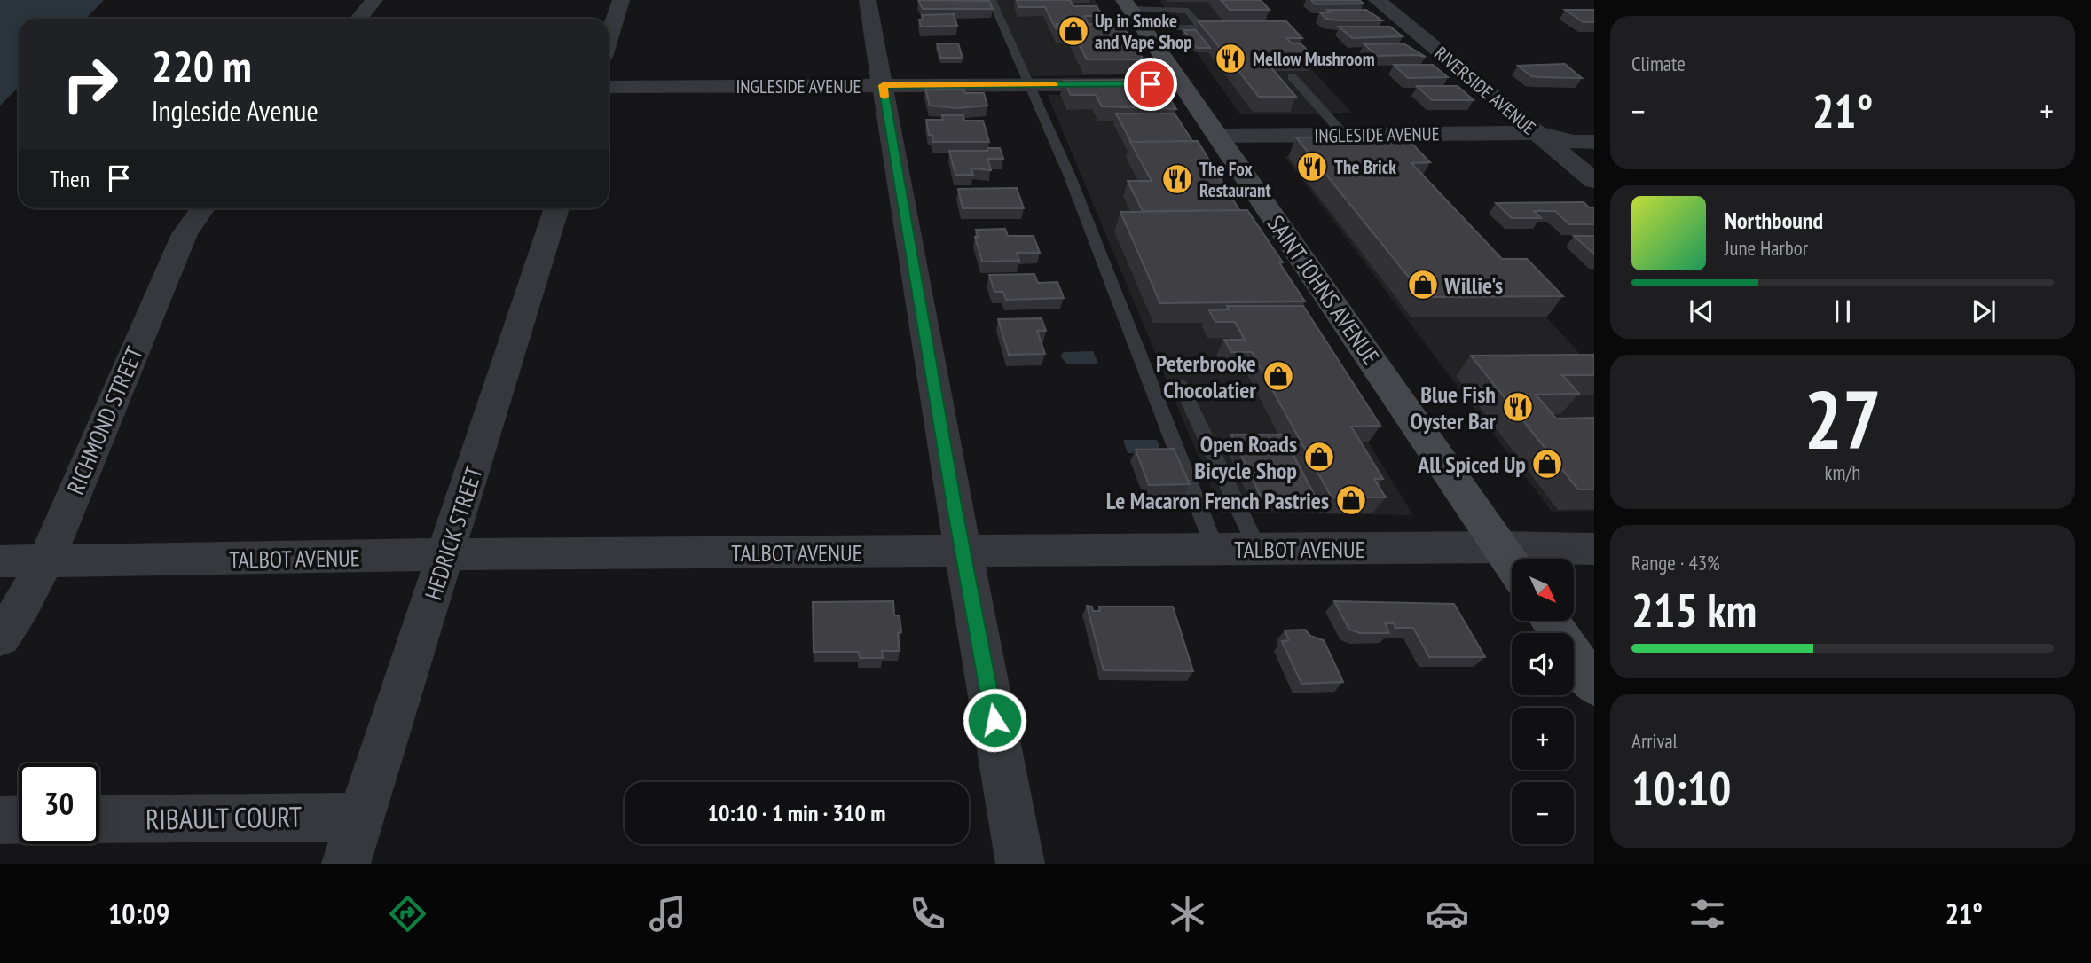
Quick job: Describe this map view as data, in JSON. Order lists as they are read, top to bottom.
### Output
{
  "streets": {
    "main road": ["SAINT JOHNS AVENUE"],
    "street": [
      "INGLESIDE AVENUE",
      "RIVERSIDE AVENUE",
      "RICHMOND STREET",
      "HEDRICK STREET",
      "TALBOT AVENUE",
      "RIBAULT COURT"
    ]
  },
  "crossings": [
    ["INGLESIDE AVENUE", "RIVERSIDE AVENUE"],
    ["INGLESIDE AVENUE", "SAINT JOHNS AVENUE"],
    ["SAINT JOHNS AVENUE", "TALBOT AVENUE"],
    ["RICHMOND STREET", "TALBOT AVENUE"],
    ["HEDRICK STREET", "TALBOT AVENUE"],
    ["HEDRICK STREET", "RIBAULT COURT"]
  ],
  "places": {
    "shop": [
      "Up in Smoke and Vape Shop",
      "Willie's",
      "Peterbrooke Chocolatier",
      "Open Roads Bicycle Shop",
      "All Spiced Up",
      "Le Macaron French Pastries"
    ],
    "restaurant": [
      "Mellow Mushroom",
      "The Brick",
      "The Fox Restaurant",
      "Blue Fish Oyster Bar"
    ]
  },
  "north": "bottom right",
  "page": {
    "tile": [
      "Climate",
      ["27", "km/h"],
      ["Range · 43%", "215 km"],
      ["Arrival", "10:10"]
    ],
    "turn": ["220 m", "Ingleside Avenue"],
    "heat": ["−", "21°", "+"],
    "then": "Then",
    "song": ["Northbound", "June Harbor"],
    "map_buttons": ["+", "−"],
    "limit": "30",
    "trip": "10:10 · 1 min · 310 m",
    "tabs": ["10:09", "21°"]
  }
}
